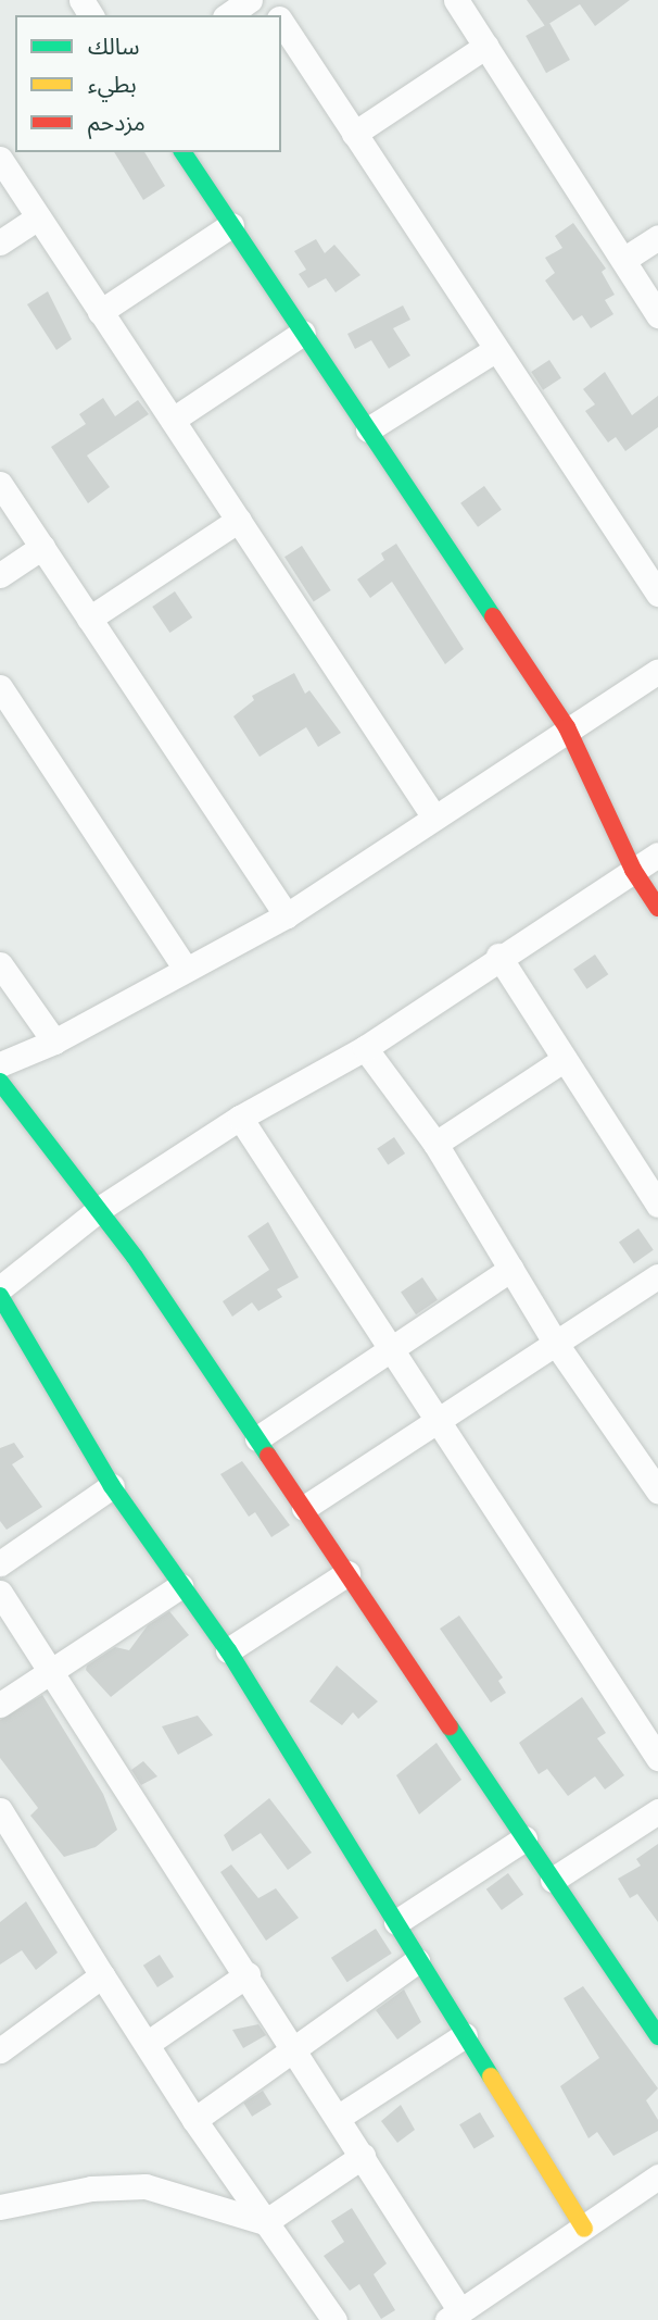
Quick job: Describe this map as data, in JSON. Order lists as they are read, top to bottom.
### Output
{
  "legend": ["سالك", "بطيء", "مزدحم"]
}
